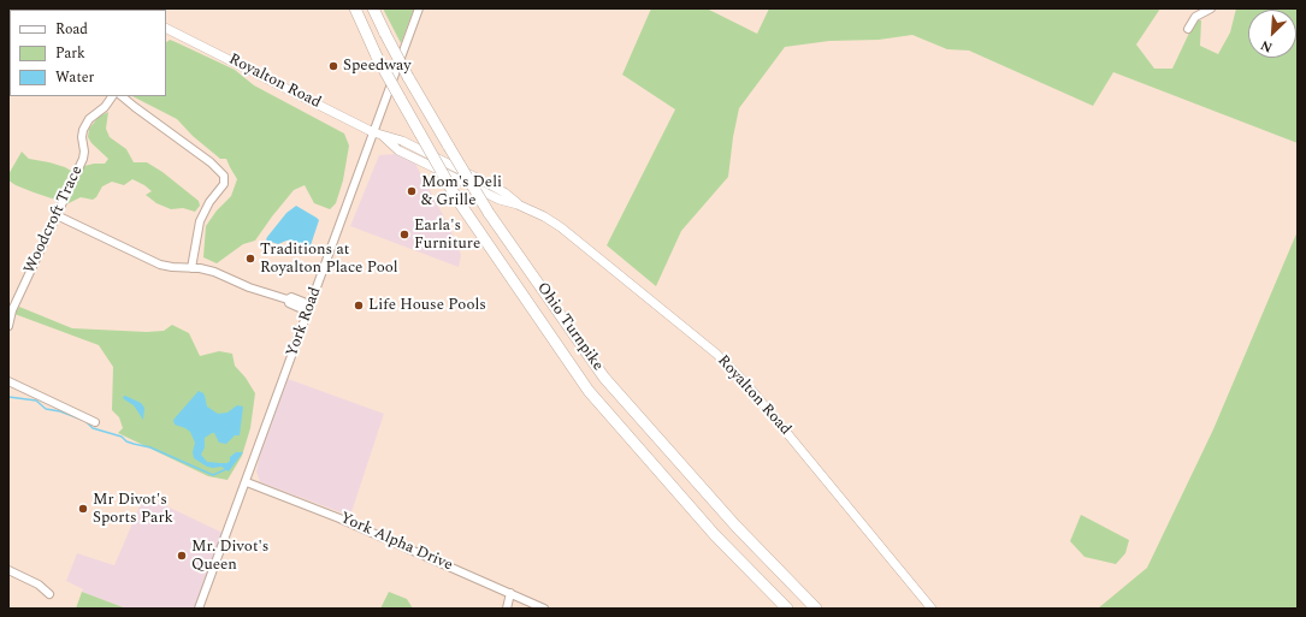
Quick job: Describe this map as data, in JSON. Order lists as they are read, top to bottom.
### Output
{
  "streets": {
    "highway": ["Ohio Turnpike"],
    "main road": ["Royalton Road"],
    "street": ["Woodcroft Trace", "York Road", "York Alpha Drive"]
  },
  "crossings": [
    ["Royalton Road", "York Road"],
    ["York Road", "York Alpha Drive"]
  ],
  "places": [
    "Speedway",
    "Mom's Deli & Grille",
    "Earla's Furniture",
    "Traditions at Royalton Place Pool",
    "Life House Pools",
    "Mr Divot's Sports Park",
    "Mr. Divot's Queen"
  ],
  "legend": ["Road", "Park", "Water"],
  "north": "bottom left"
}
